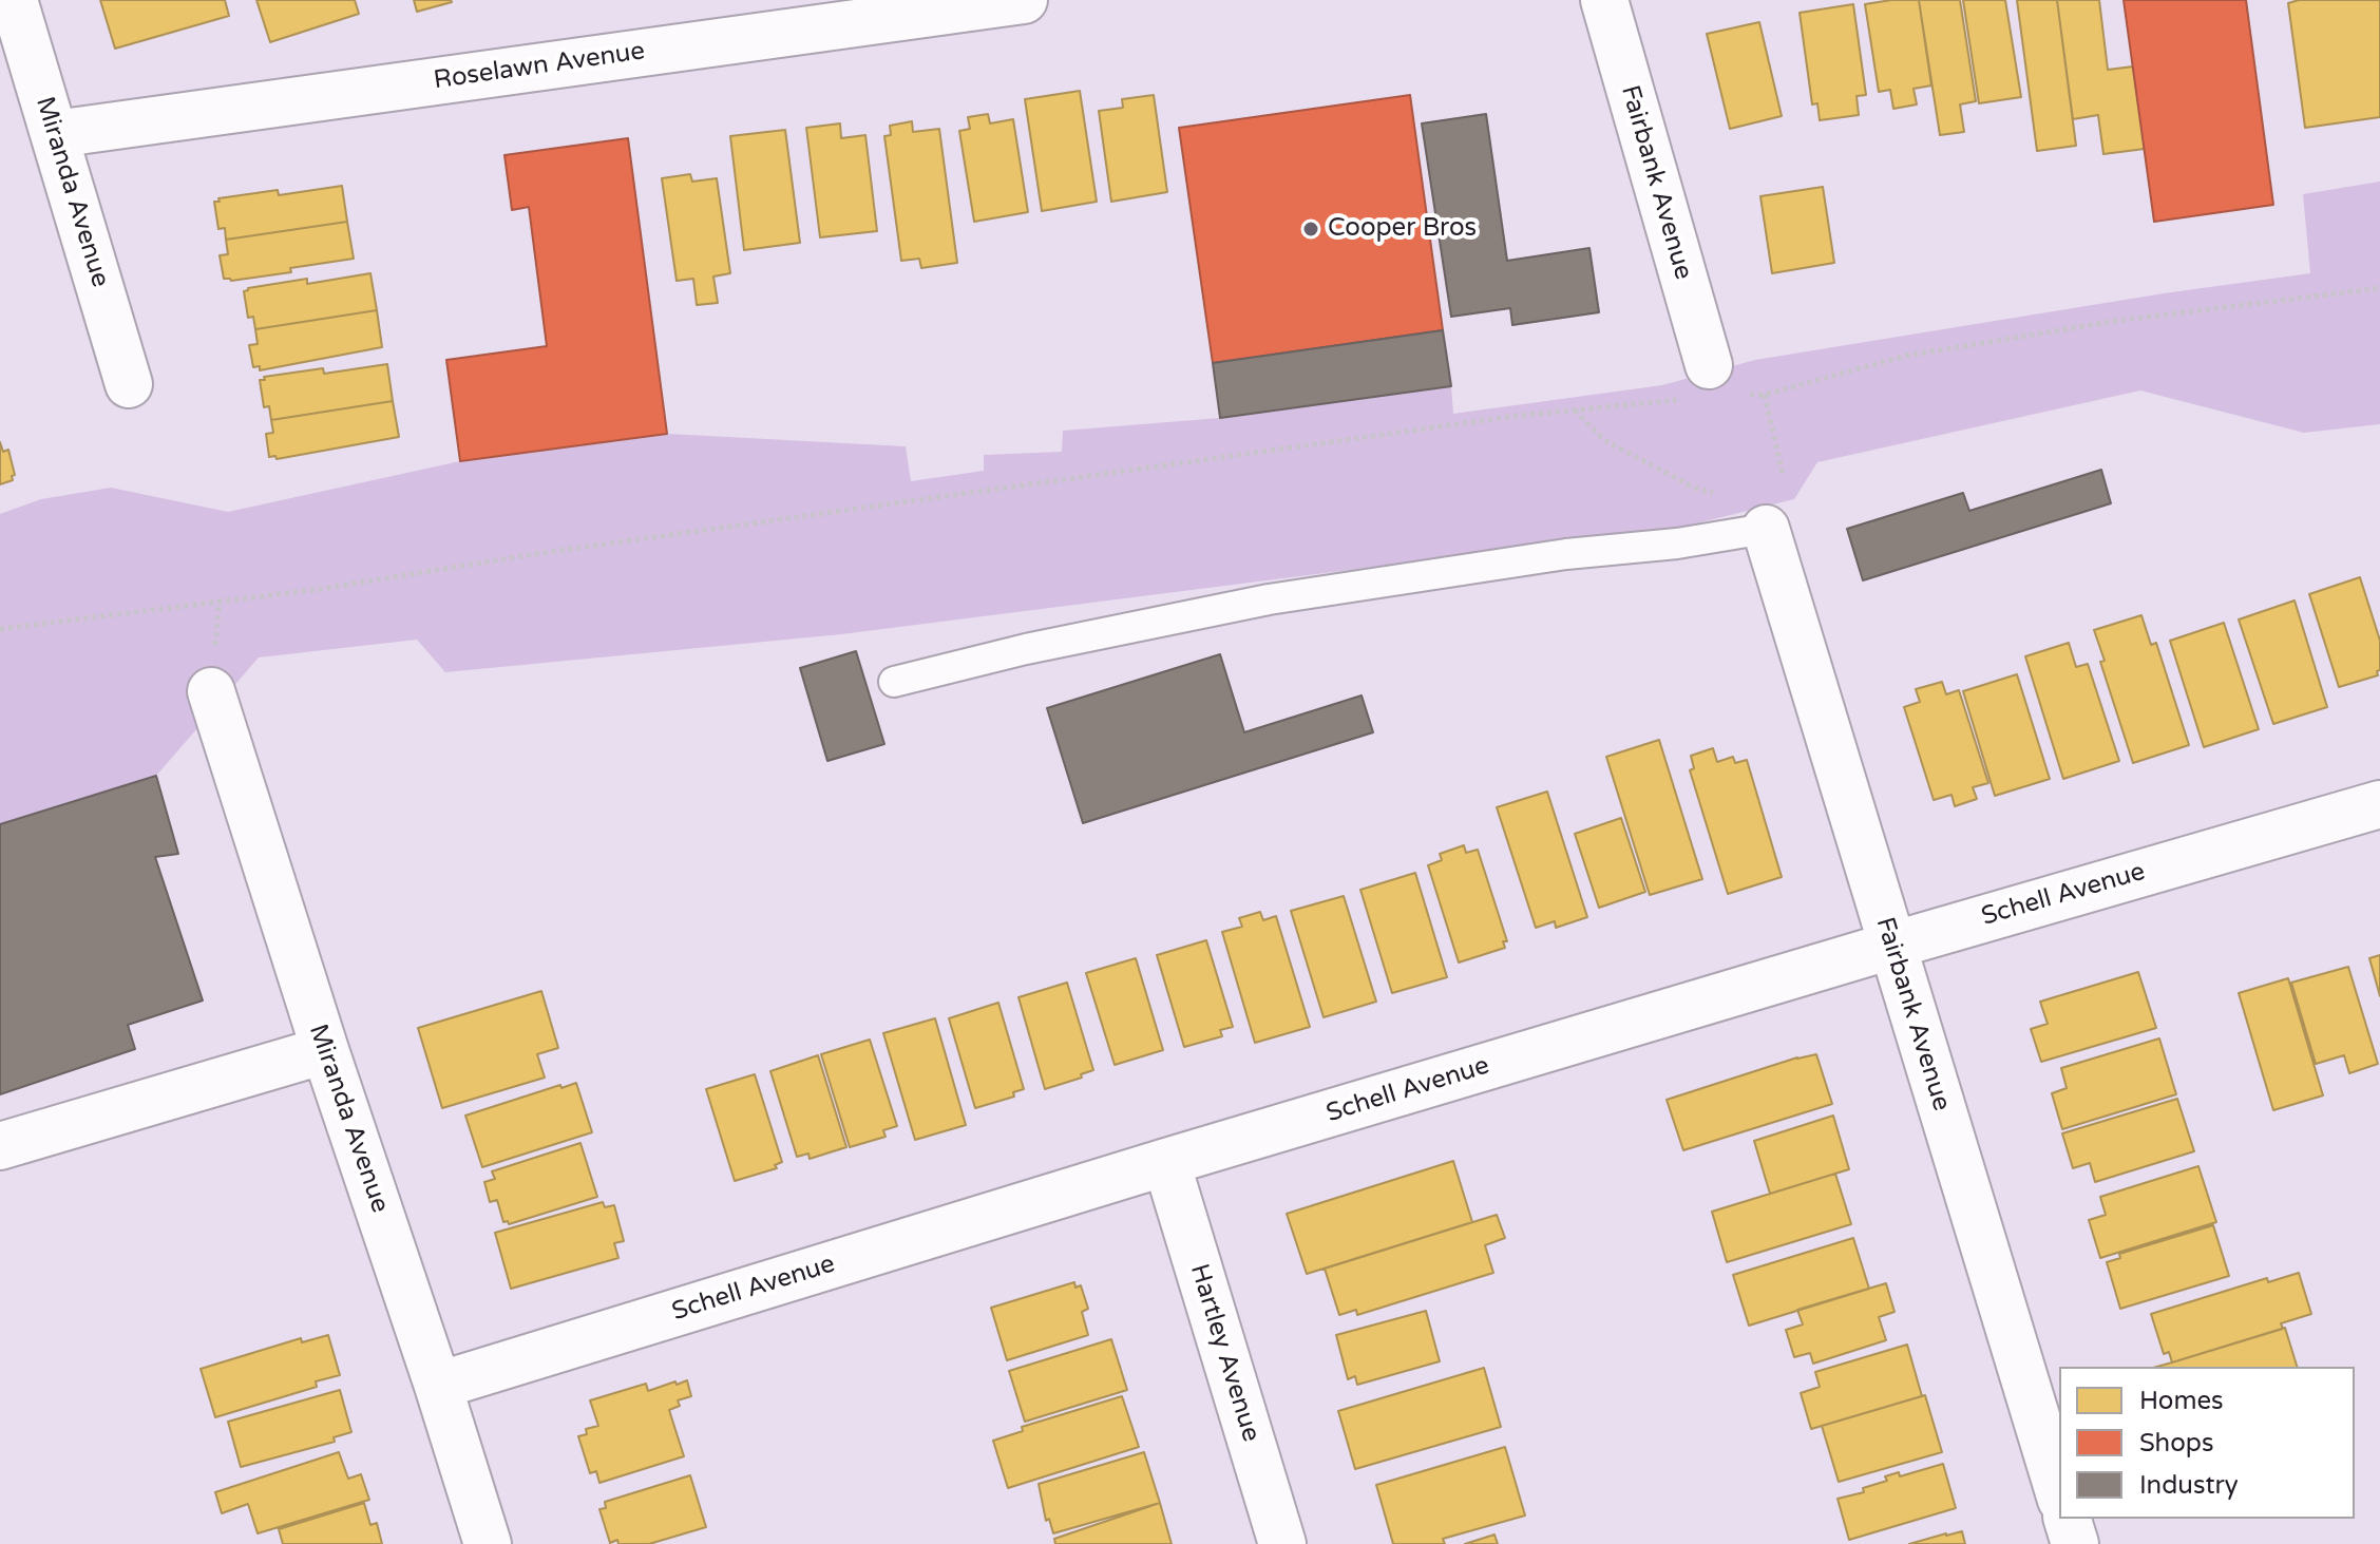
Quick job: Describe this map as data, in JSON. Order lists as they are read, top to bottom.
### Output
{
  "streets": {
    "street": [
      "Roselawn Avenue",
      "Fairbank Avenue",
      "Miranda Avenue",
      "Schell Avenue",
      "Hartley Avenue"
    ]
  },
  "crossings": [
    ["Roselawn Avenue", "Miranda Avenue"],
    ["Fairbank Avenue", "Schell Avenue"],
    ["Miranda Avenue", "Schell Avenue"],
    ["Schell Avenue", "Hartley Avenue"]
  ],
  "places": ["Cooper Bros"],
  "legend": ["Homes", "Shops", "Industry"]
}
